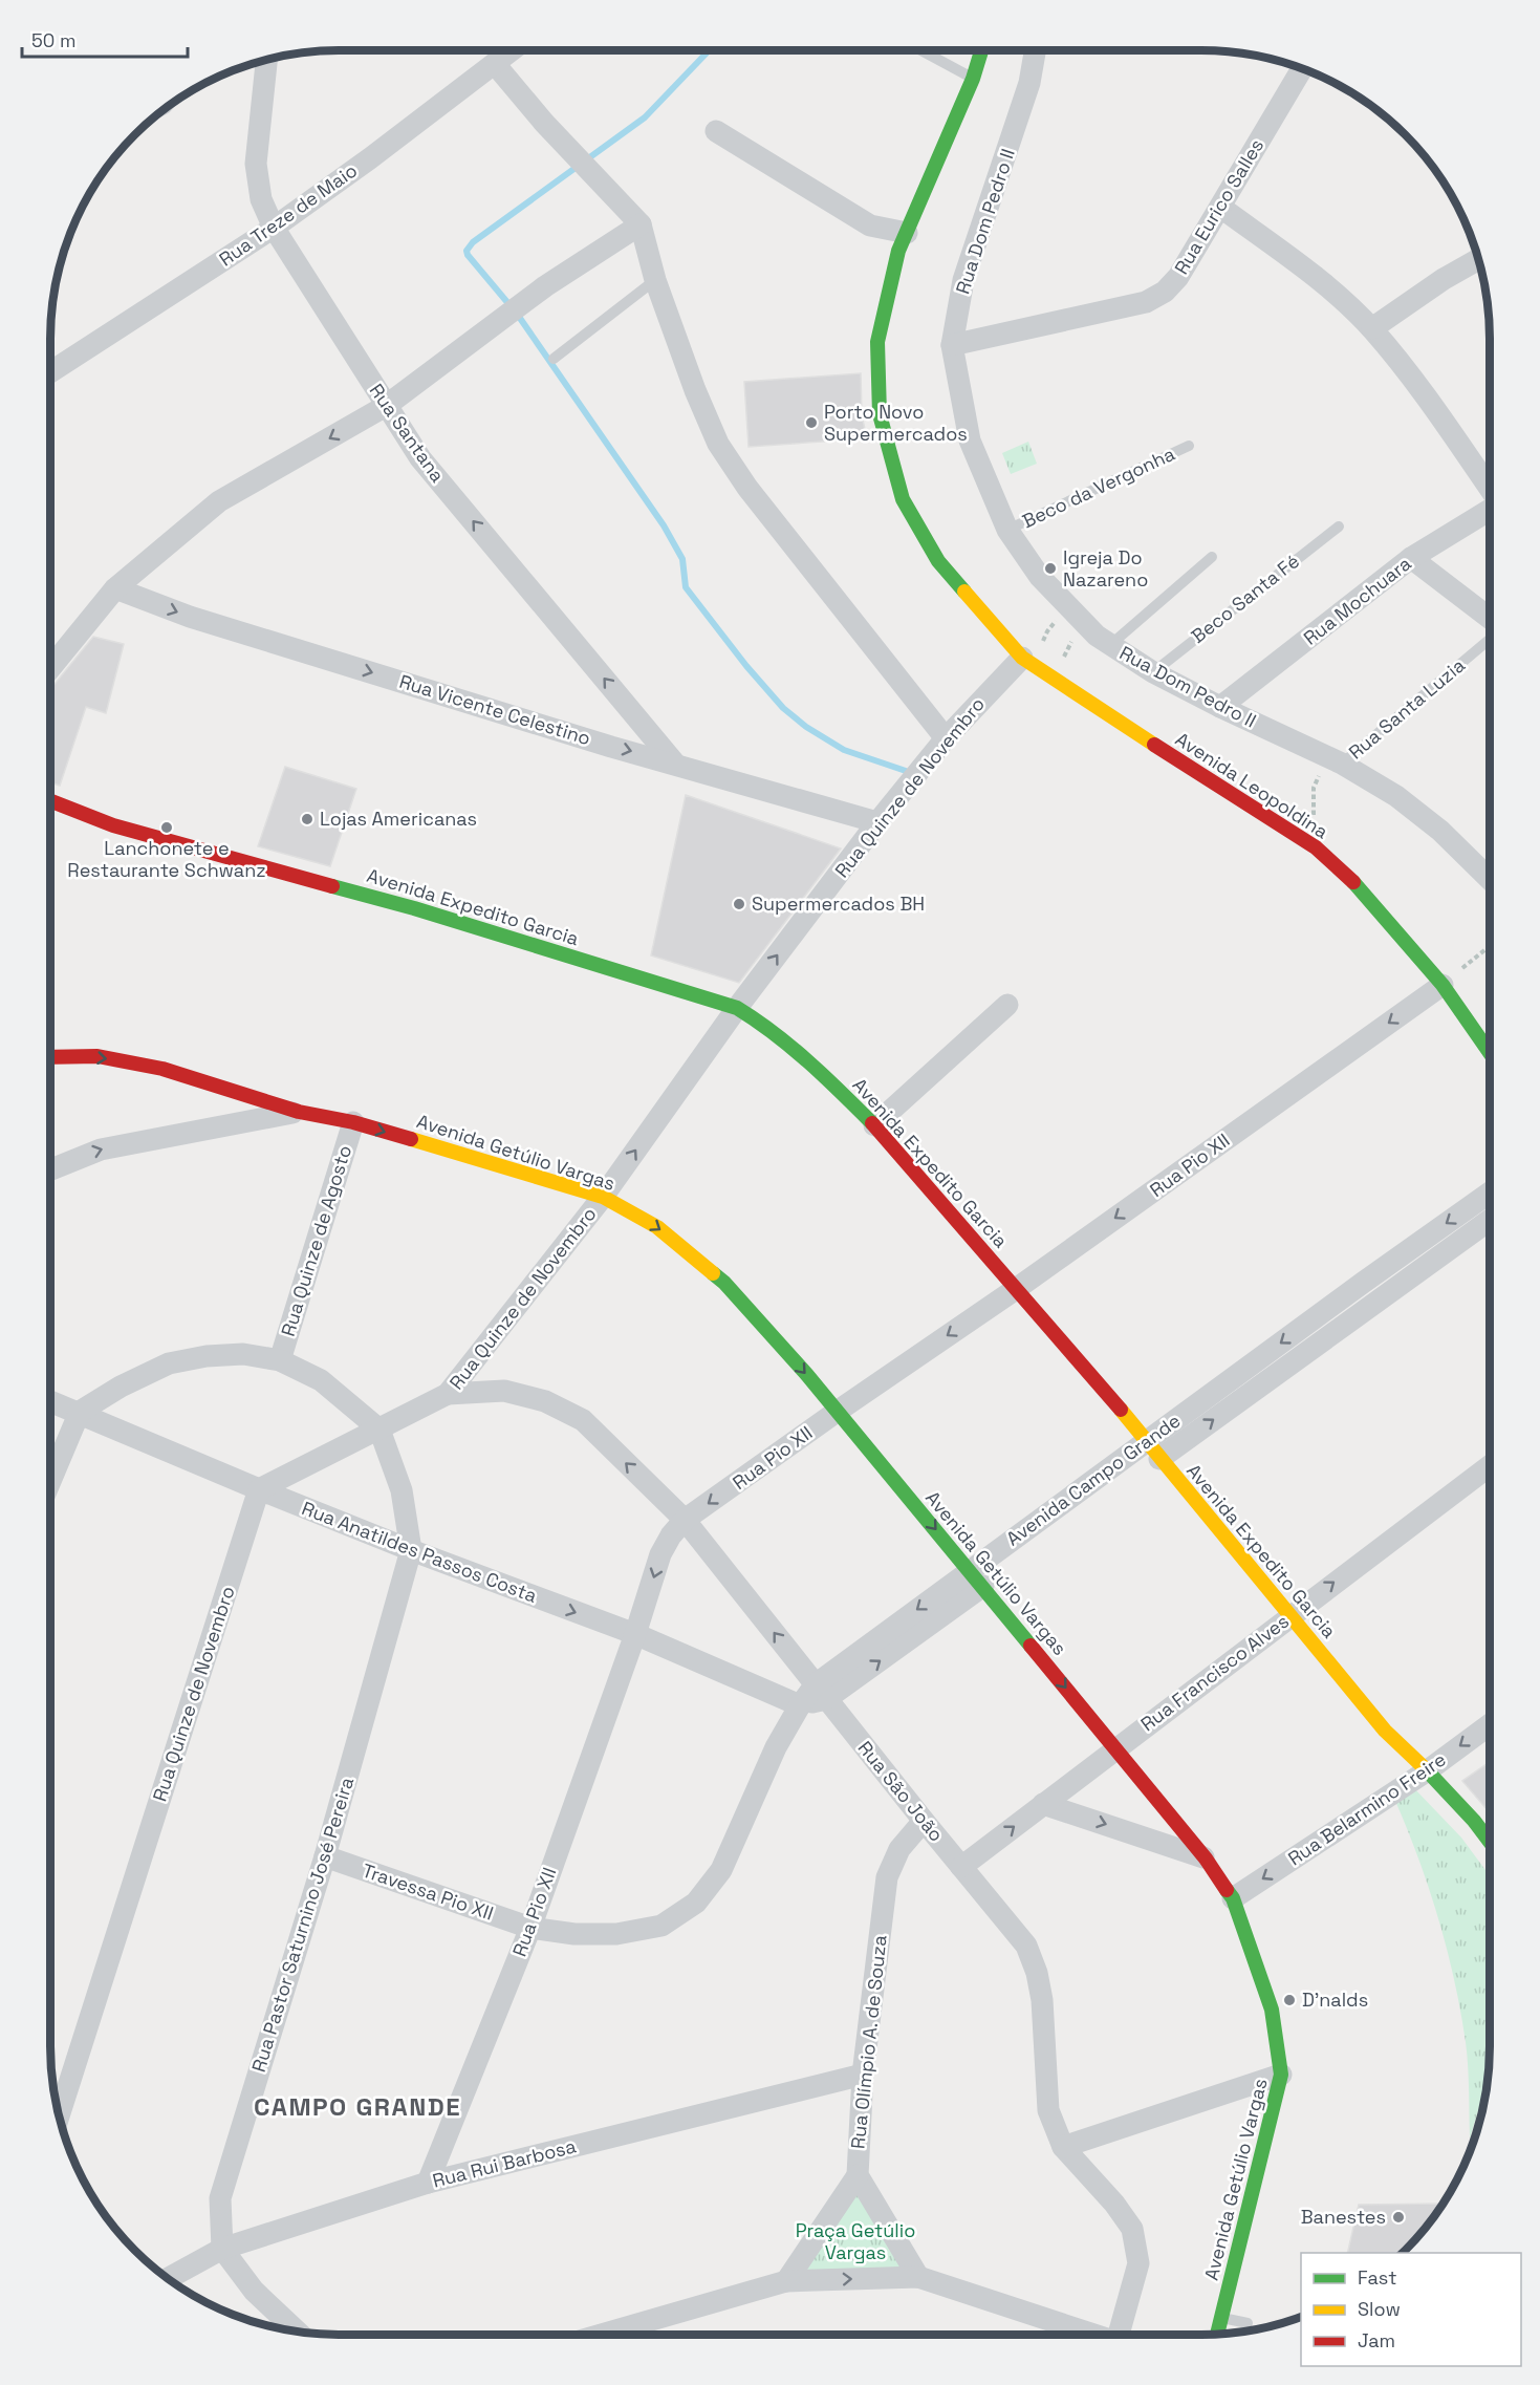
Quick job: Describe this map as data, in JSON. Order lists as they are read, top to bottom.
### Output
{
  "streets": {
    "street": [
      "Rua Eurico Salles",
      "Rua Treze de Maio",
      "Rua Dom Pedro II",
      "Rua Santana",
      "Rua Mochuara",
      "Rua Vicente Celestino",
      "Avenida Leopoldina",
      "Rua Quinze de Novembro",
      "Avenida Expedito Garcia",
      "Avenida Getúlio Vargas",
      "Rua Pio XII",
      "Rua Quinze de Agosto",
      "Avenida Campo Grande",
      "Rua Anatildes Passos Costa",
      "Rua Francisco Alves",
      "Rua São João",
      "Rua Belarmino Freire",
      "Travessa Pio XII",
      "Rua Pastor Saturnino José Pereira",
      "Rua Olímpio A. de Souza",
      "Rua Rui Barbosa"
    ],
    "lane": ["Beco da Vergonha", "Beco Santa Fé", "Rua Santa Luzia"]
  },
  "crossings": [
    ["Rua Eurico Salles", "Rua Dom Pedro II"],
    ["Rua Treze de Maio", "Rua Santana"],
    ["Rua Dom Pedro II", "Beco da Vergonha"],
    ["Rua Dom Pedro II", "Beco Santa Fé"],
    ["Rua Dom Pedro II", "Rua Mochuara"],
    ["Rua Dom Pedro II", "Rua Santa Luzia"],
    ["Rua Santana", "Rua Vicente Celestino"],
    ["Rua Vicente Celestino", "Rua Quinze de Novembro"],
    ["Avenida Leopoldina", "Rua Quinze de Novembro"],
    ["Avenida Leopoldina", "Rua Pio XII"],
    ["Rua Quinze de Novembro", "Avenida Expedito Garcia"],
    ["Rua Quinze de Novembro", "Avenida Getúlio Vargas"],
    ["Rua Quinze de Novembro", "Rua Anatildes Passos Costa"],
    ["Rua Quinze de Novembro", "Rua São João"],
    ["Avenida Expedito Garcia", "Rua Pio XII"],
    ["Avenida Expedito Garcia", "Avenida Campo Grande"],
    ["Avenida Expedito Garcia", "Rua Francisco Alves"],
    ["Avenida Expedito Garcia", "Rua Belarmino Freire"],
    ["Avenida Getúlio Vargas", "Rua Pio XII"],
    ["Avenida Getúlio Vargas", "Rua Quinze de Agosto"],
    ["Avenida Getúlio Vargas", "Avenida Campo Grande"],
    ["Avenida Getúlio Vargas", "Rua Francisco Alves"],
    ["Avenida Getúlio Vargas", "Rua Belarmino Freire"],
    ["Rua Pio XII", "Rua Anatildes Passos Costa"],
    ["Rua Pio XII", "Rua São João"],
    ["Rua Pio XII", "Travessa Pio XII"],
    ["Rua Pio XII", "Rua Rui Barbosa"],
    ["Avenida Campo Grande", "Rua Anatildes Passos Costa"],
    ["Avenida Campo Grande", "Rua São João"],
    ["Rua Anatildes Passos Costa", "Rua Pastor Saturnino José Pereira"],
    ["Rua Francisco Alves", "Rua São João"],
    ["Rua São João", "Rua Olímpio A. de Souza"],
    ["Travessa Pio XII", "Rua Pastor Saturnino José Pereira"],
    ["Rua Pastor Saturnino José Pereira", "Rua Rui Barbosa"],
    ["Rua Olímpio A. de Souza", "Rua Rui Barbosa"]
  ],
  "one_way": [
    "Rua Santana",
    "Rua Vicente Celestino",
    "Avenida Getúlio Vargas",
    "Rua Pio XII",
    "Rua Francisco Alves",
    "Rua São João",
    "Rua Belarmino Freire"
  ],
  "districts": ["CAMPO GRANDE"],
  "parks": ["Praça Getúlio Vargas"],
  "places": [
    "Porto Novo Supermercados",
    "Igreja Do Nazareno",
    "Lojas Americanas",
    "Lanchonete e Restaurante Schwanz",
    "Supermercados BH",
    "D'nalds",
    "Banestes"
  ],
  "legend": ["Fast", "Slow", "Jam"],
  "scale_bar": "50 m"
}
